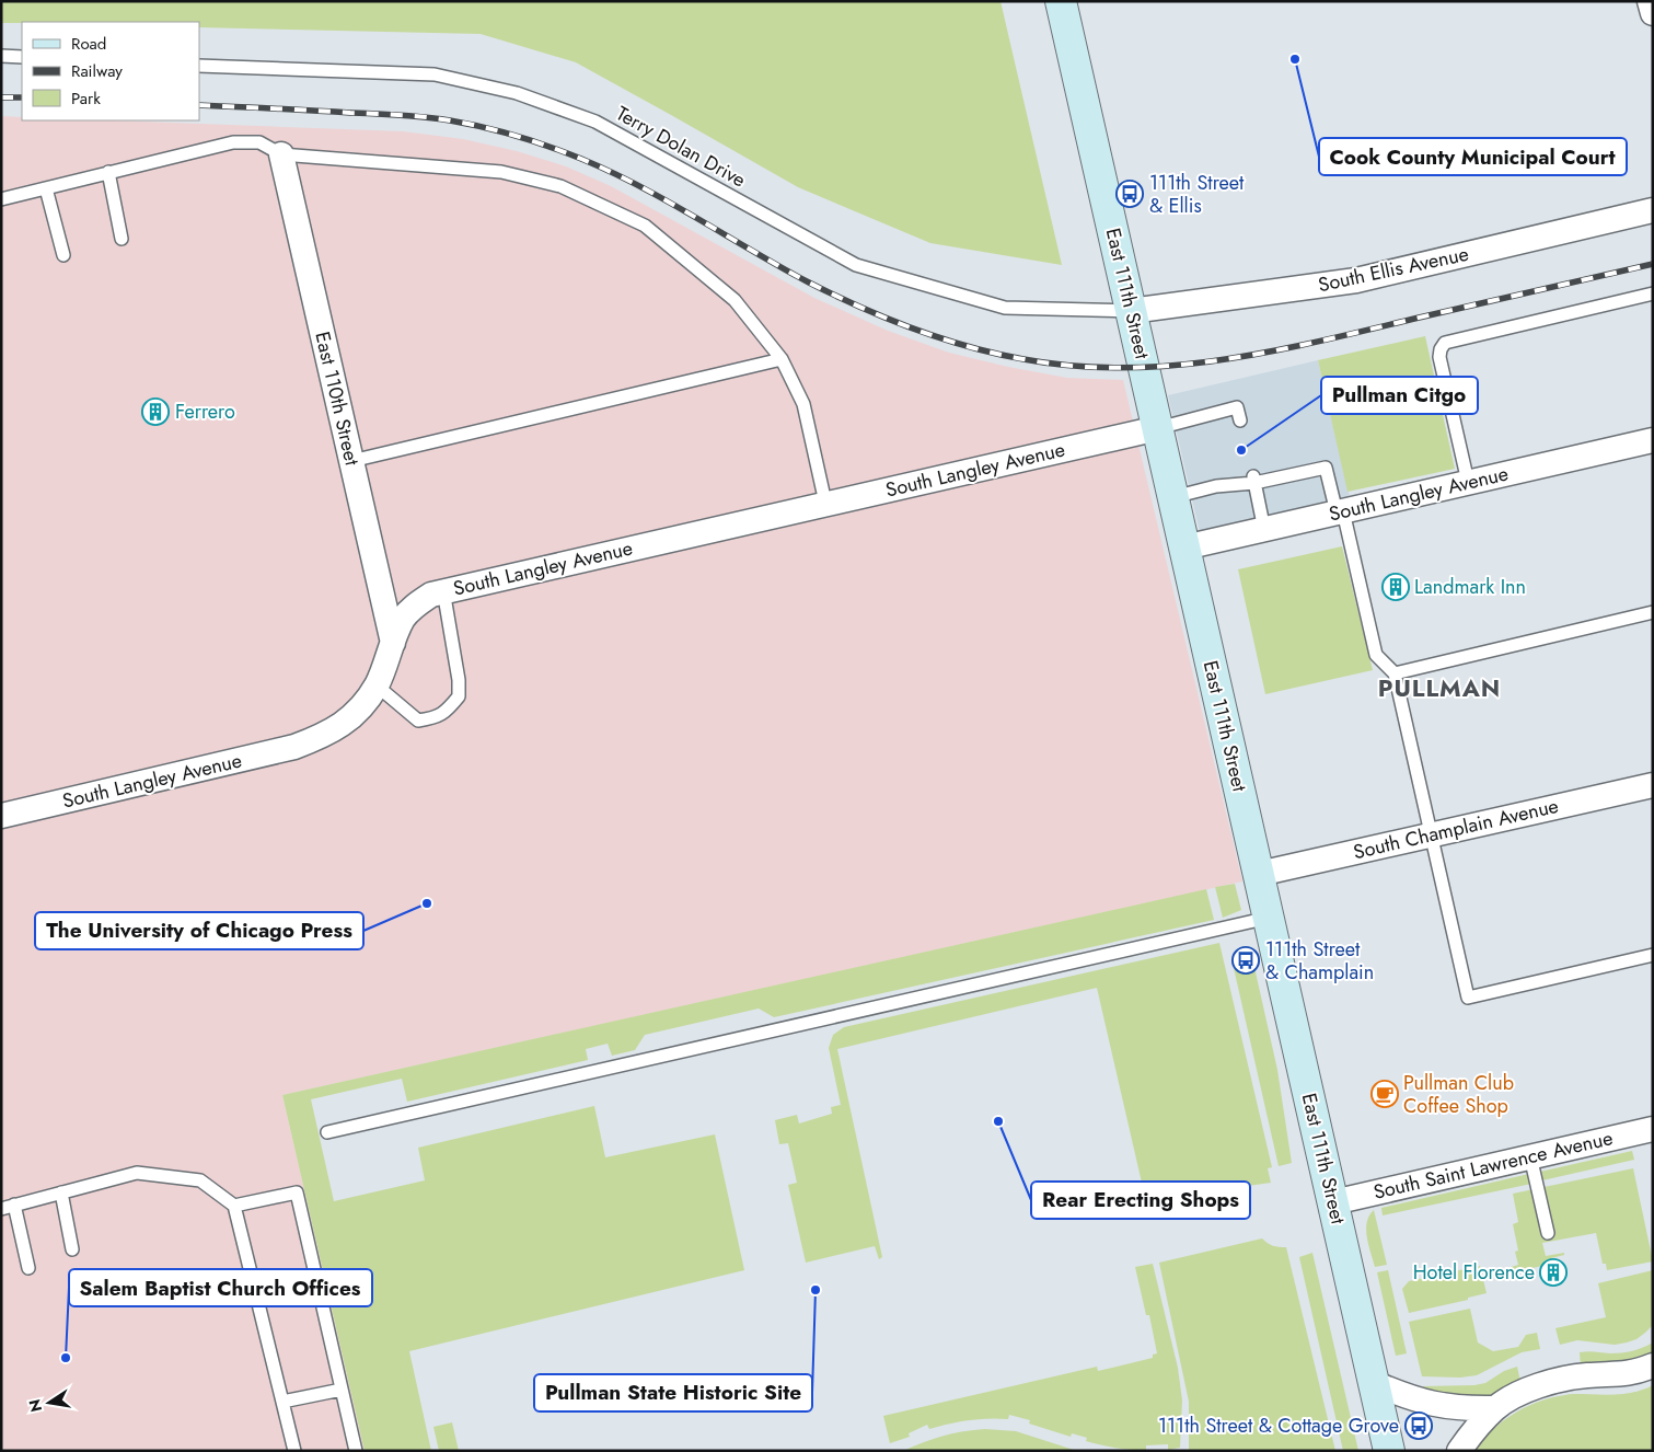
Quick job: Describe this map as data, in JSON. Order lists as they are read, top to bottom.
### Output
{
  "streets": {
    "main road": ["East 111th Street"],
    "street": [
      "South Ellis Avenue",
      "East 110th Street",
      "South Langley Avenue",
      "South Champlain Avenue",
      "South Saint Lawrence Avenue"
    ],
    "lane": ["Terry Dolan Drive"]
  },
  "crossings": [
    ["Terry Dolan Drive", "South Ellis Avenue"],
    ["Terry Dolan Drive", "East 111th Street"],
    ["South Ellis Avenue", "East 111th Street"],
    ["East 111th Street", "South Langley Avenue"],
    ["East 111th Street", "South Champlain Avenue"],
    ["East 111th Street", "South Saint Lawrence Avenue"],
    ["East 110th Street", "South Langley Avenue"]
  ],
  "districts": ["PULLMAN"],
  "places": {
    "other": [
      "Cook County Municipal Court",
      "Pullman Citgo",
      "The University of Chicago Press",
      "Rear Erecting Shops",
      "Pullman State Historic Site",
      "Salem Baptist Church Offices"
    ],
    "bus stop": ["111th Street & Ellis", "111th Street & Champlain", "111th Street & Cottage Grove"],
    "building": ["Ferrero", "Landmark Inn", "Hotel Florence"],
    "cafe": ["Pullman Club Coffee Shop"]
  },
  "legend": ["Road", "Railway", "Park"],
  "north": "left"
}
